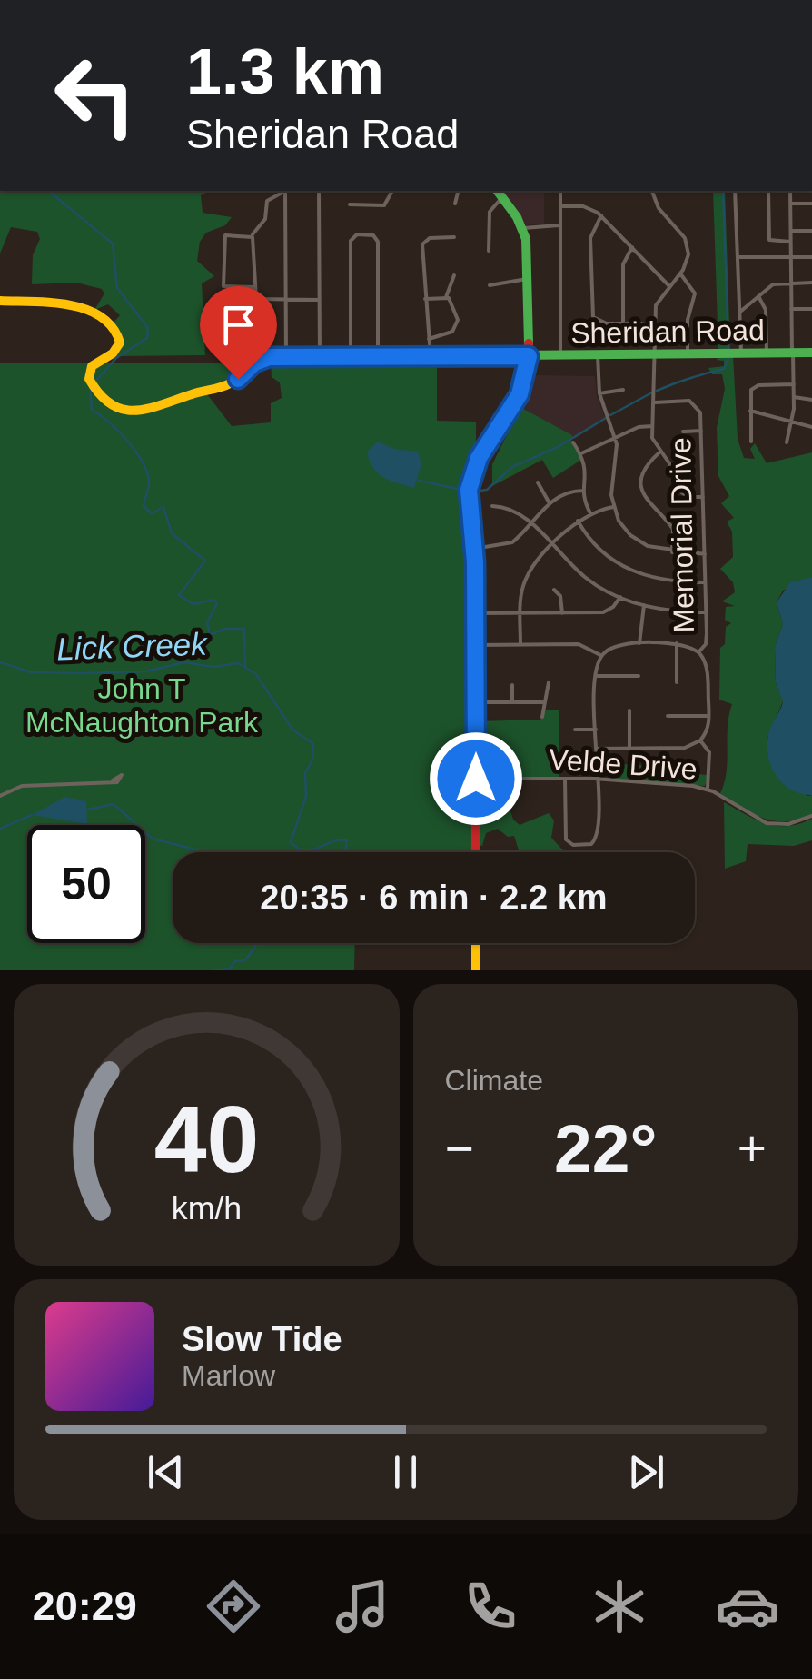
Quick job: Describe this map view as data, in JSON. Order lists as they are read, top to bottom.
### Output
{
  "streets": {
    "main road": ["Sheridan Road"],
    "street": ["Memorial Drive", "Velde Drive"]
  },
  "water": ["Lick Creek"],
  "parks": ["John T McNaughton Park"],
  "page": {
    "turn": ["1.3 km", "Sheridan Road"],
    "limit": "50",
    "trip": "20:35 · 6 min · 2.2 km",
    "tile": "Climate",
    "heat": ["−", "22°", "+"],
    "song": ["Slow Tide", "Marlow"],
    "tabs": "20:29",
    "gauge": ["40", "km/h"]
  }
}
